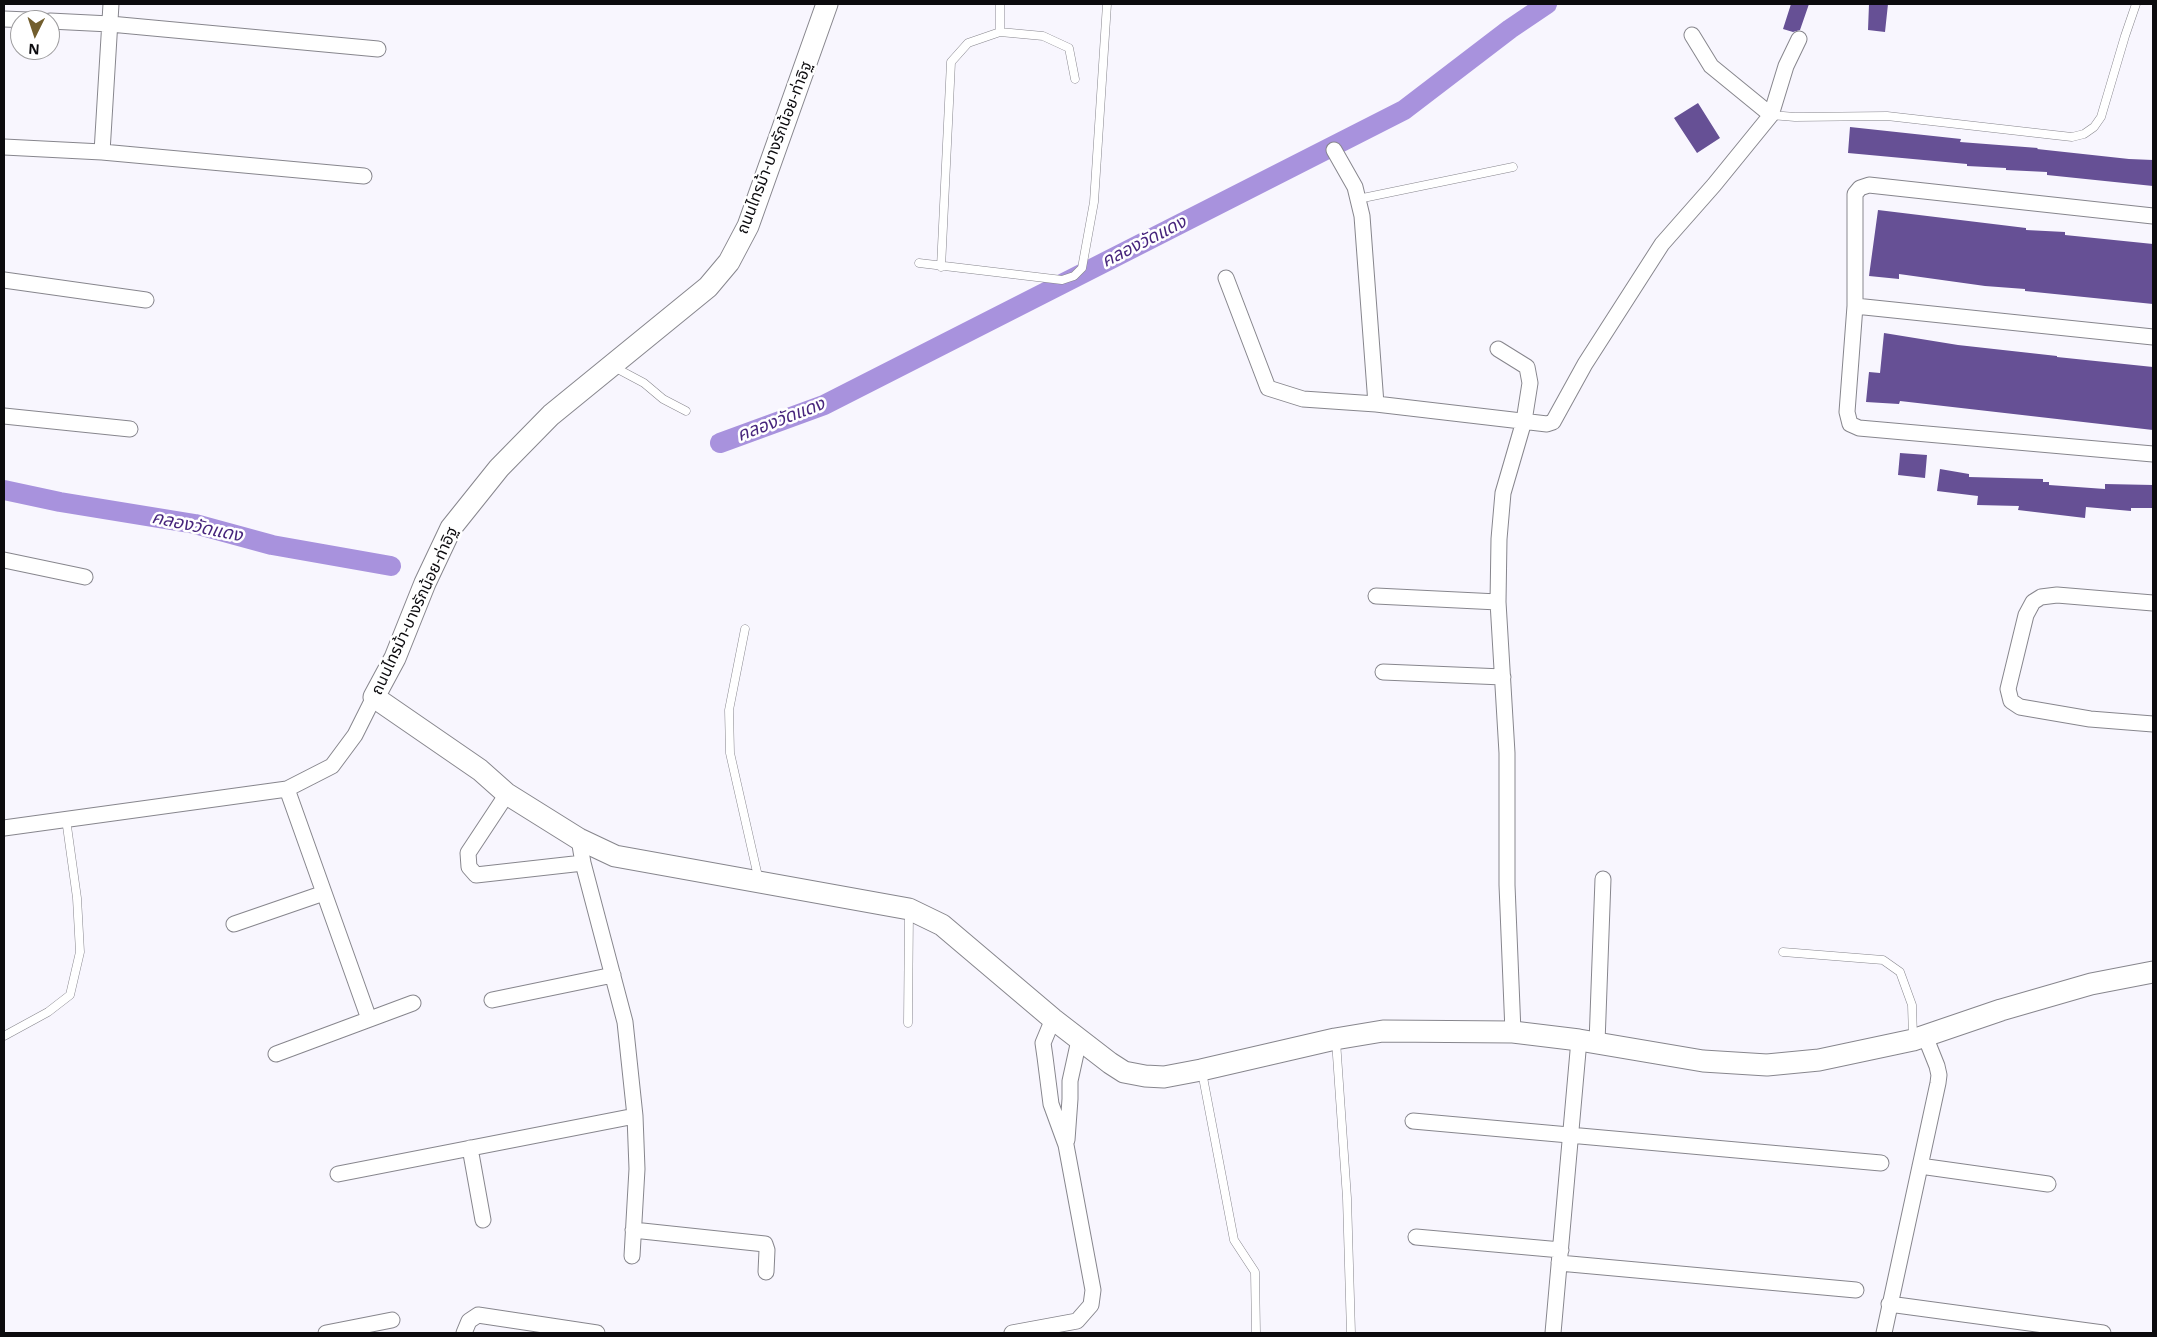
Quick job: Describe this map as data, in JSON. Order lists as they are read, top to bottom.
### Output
{
  "streets": {
    "street": ["ถนนไทรม้า-บางรักน้อย-ท่าอิฐ"]
  },
  "water": ["คลองวัดแดง"],
  "north": "bottom"
}
